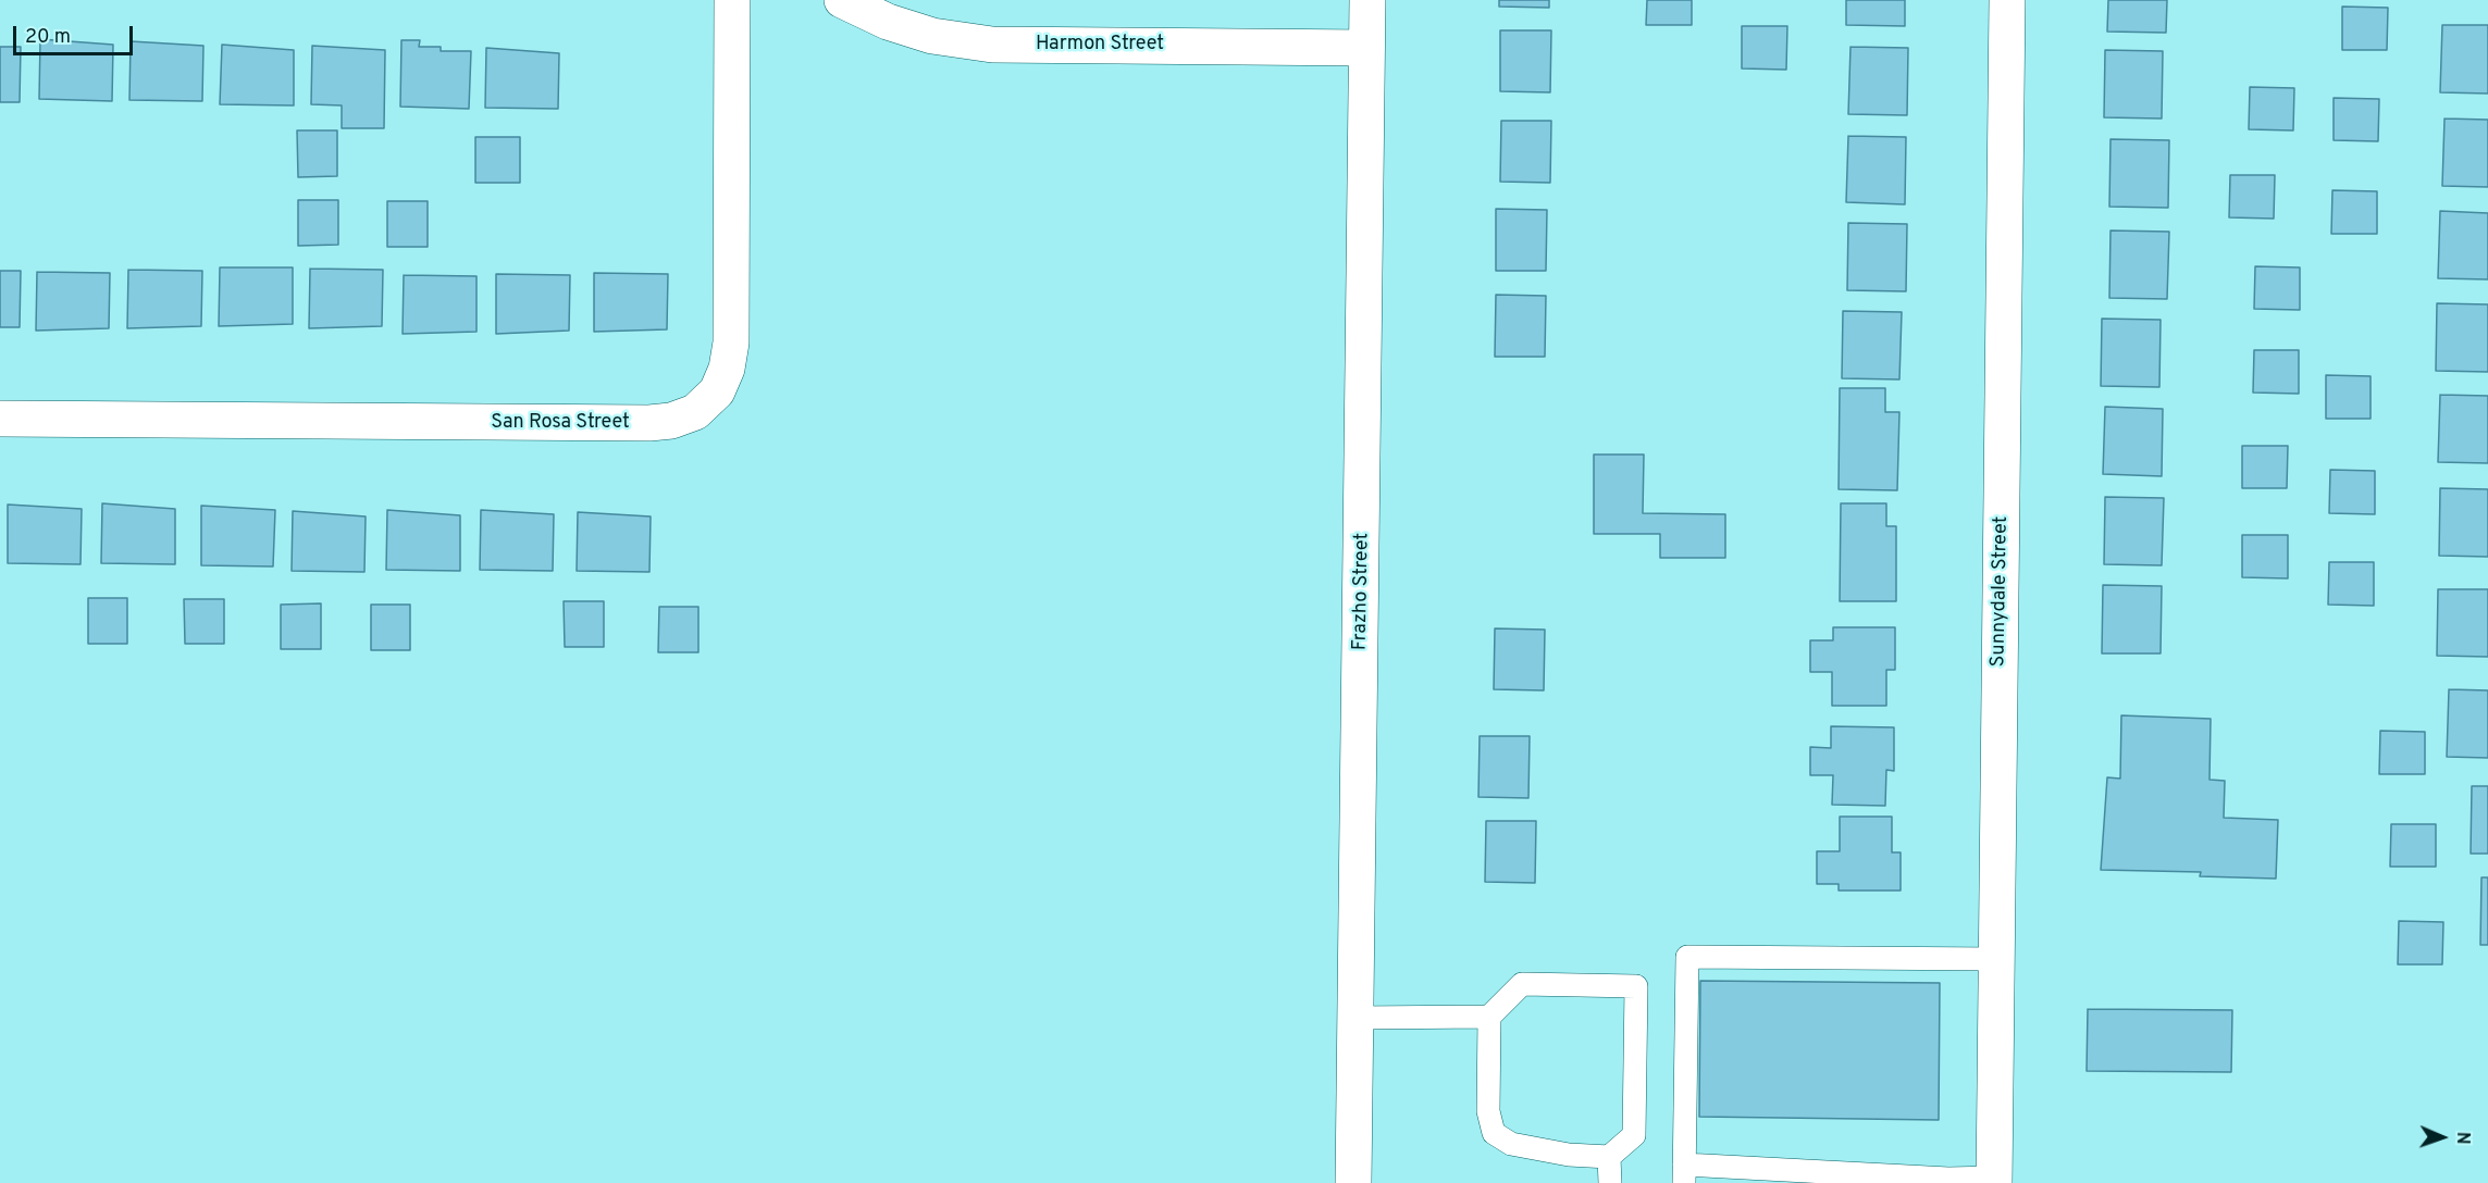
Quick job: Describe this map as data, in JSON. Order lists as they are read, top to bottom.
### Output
{
  "streets": {
    "street": [
      "Harmon Street",
      "San Rosa Street",
      "Frazho Street",
      "Sunnydale Street"
    ]
  },
  "crossings": [
    ["Harmon Street", "Frazho Street"]
  ],
  "scale_bar": "20 m",
  "north": "right"
}
